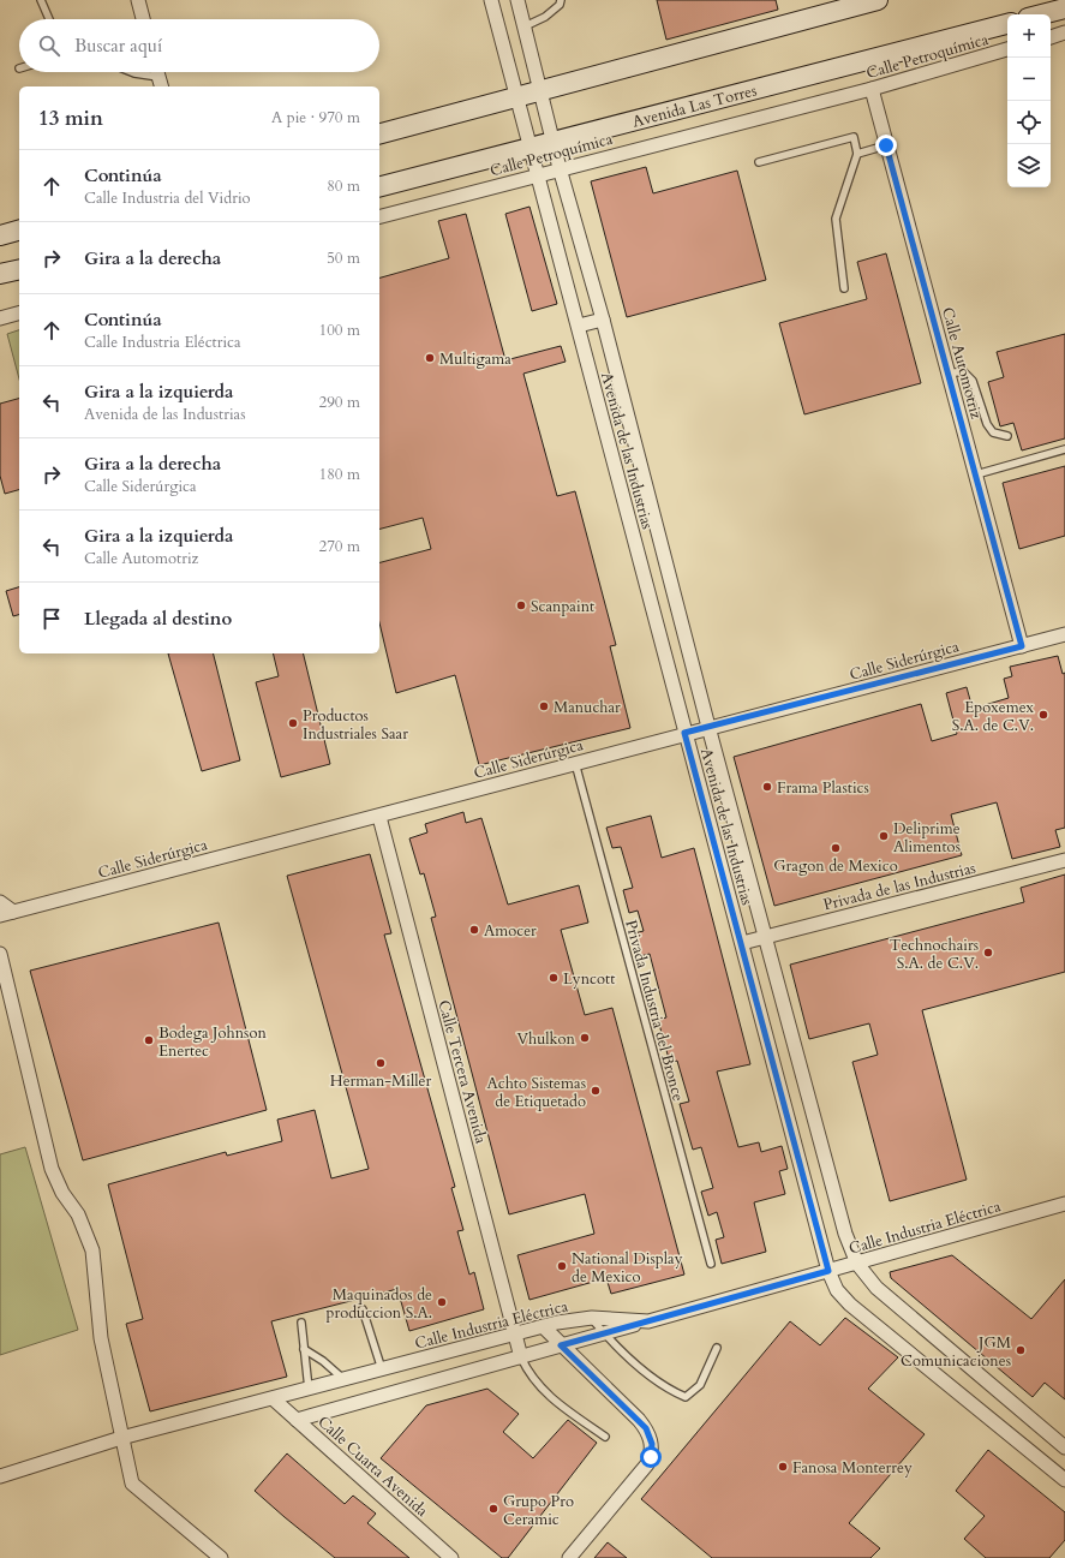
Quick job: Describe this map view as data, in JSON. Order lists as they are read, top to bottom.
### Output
{
  "streets": {
    "main road": ["Avenida Las Torres"],
    "street": [
      "Calle Petroquímica",
      "Calle Automotriz",
      "Avenida de las Industrias",
      "Calle Siderúrgica",
      "Privada de las Industrias",
      "Calle Tercera Avenida",
      "Calle Industria Eléctrica",
      "Calle Cuarta Avenida"
    ],
    "lane": ["Privada Industria del Bronce"]
  },
  "crossings": [
    ["Calle Petroquímica", "Calle Automotriz"],
    ["Calle Petroquímica", "Avenida de las Industrias"],
    ["Avenida Las Torres", "Avenida de las Industrias"],
    ["Calle Automotriz", "Calle Siderúrgica"],
    ["Avenida de las Industrias", "Calle Siderúrgica"],
    ["Avenida de las Industrias", "Privada de las Industrias"],
    ["Avenida de las Industrias", "Calle Industria Eléctrica"],
    ["Calle Siderúrgica", "Privada Industria del Bronce"],
    ["Calle Siderúrgica", "Calle Tercera Avenida"],
    ["Calle Tercera Avenida", "Calle Industria Eléctrica"],
    ["Calle Industria Eléctrica", "Calle Cuarta Avenida"]
  ],
  "places": [
    "Multigama",
    "Scanpaint",
    "Manuchar",
    "Epoxemex S.A. de C.V.",
    "Productos Industriales Saar",
    "Frama Plastics",
    "Deliprime Alimentos",
    "Gragon de Mexico",
    "Amocer",
    "Technochairs S.A. de C.V.",
    "Lyncott",
    "Vhulkon",
    "Bodega Johnson Enertec",
    "Herman-Miller",
    "Achto Sistemas de Etiquetado",
    "National Display de Mexico",
    "Maquinados de produccion S.A.",
    "JGM Comunicaciones",
    "Fanosa Monterrey",
    "Grupo Pro Ceramic"
  ],
  "page": {
    "map_buttons": ["+", "−"],
    "search": "Buscar aquí",
    "heading": ["13 min", "A pie · 970 m"],
    "list": [
      ["Continúa", "Calle Industria del Vidrio", "80 m"],
      ["Gira a la derecha", "50 m"],
      ["Continúa", "Calle Industria Eléctrica", "100 m"],
      ["Gira a la izquierda", "Avenida de las Industrias", "290 m"],
      ["Gira a la derecha", "Calle Siderúrgica", "180 m"],
      ["Gira a la izquierda", "Calle Automotriz", "270 m"],
      "Llegada al destino"
    ]
  }
}
